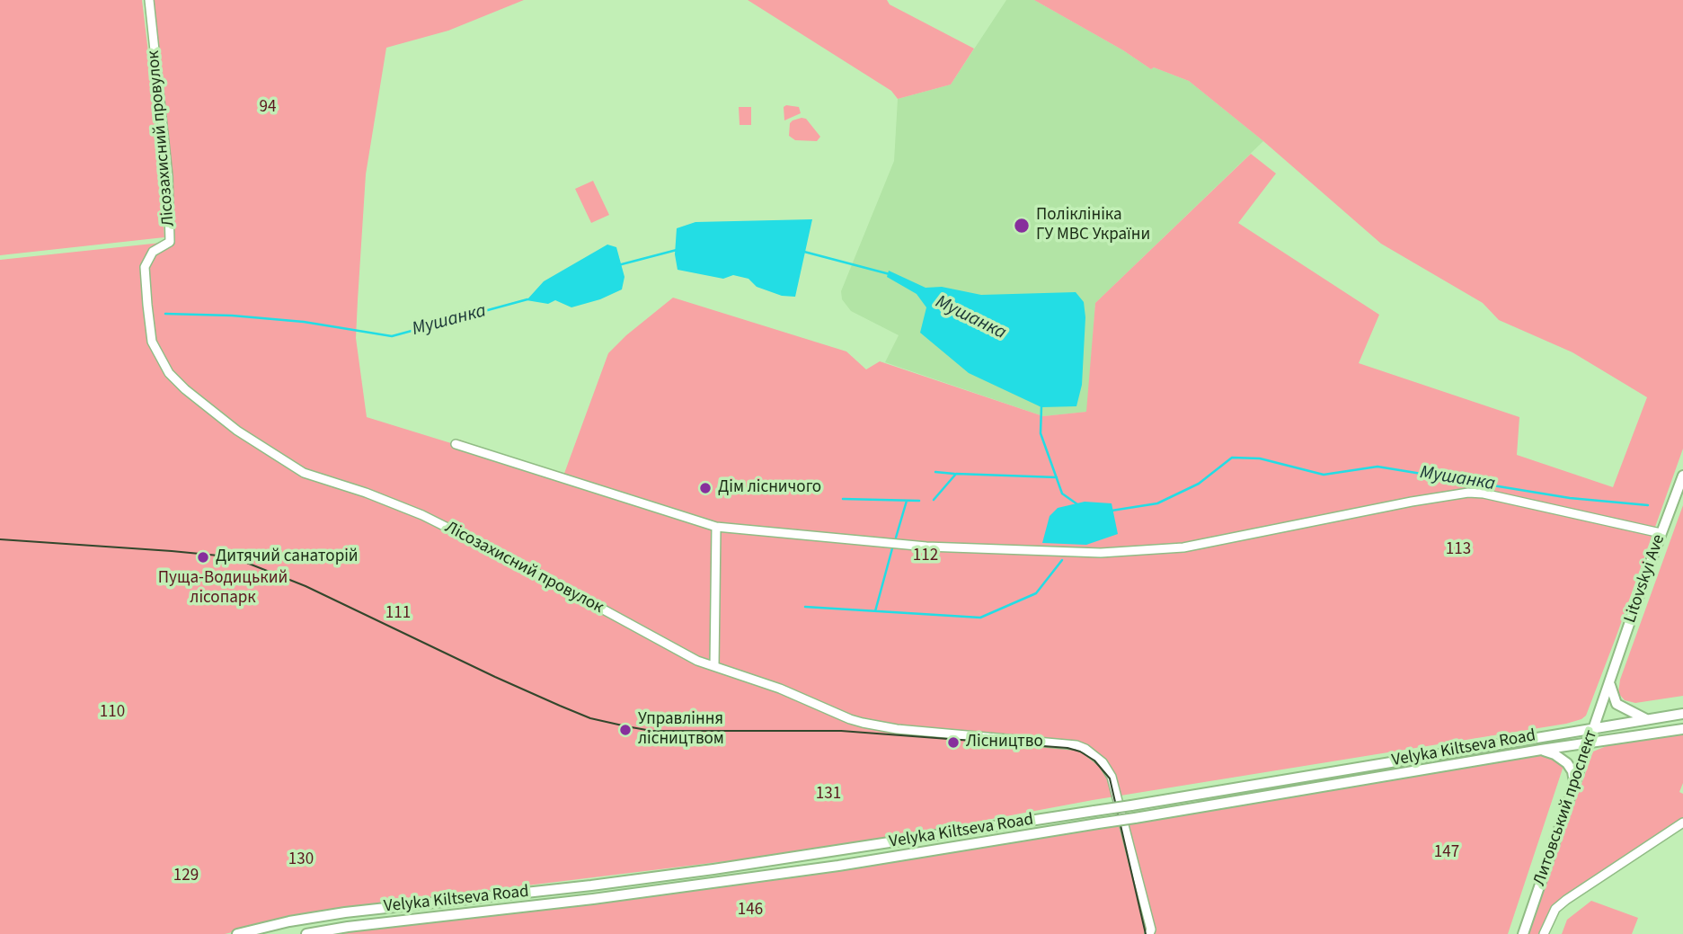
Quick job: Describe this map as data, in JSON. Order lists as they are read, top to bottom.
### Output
{
  "streets": {
    "main road": ["Litovskyi Ave", "Velyka Kiltseva Road", "Литовський проспект"],
    "street": ["Лісозахисний провулок"]
  },
  "crossings": [
    ["Litovskyi Ave", "Литовський проспект"],
    ["Velyka Kiltseva Road", "Литовський проспект"]
  ],
  "water": ["Мушанка"],
  "parks": [
    "94",
    "113",
    "112",
    "Пуща-Водицький лісопарк",
    "111",
    "110",
    "131",
    "147",
    "130",
    "129",
    "146"
  ],
  "places": [
    "Поліклініка ГУ МВС України",
    "Дім лісничого",
    "Дитячий санаторій",
    "Управління лісництвом",
    "Лісництво"
  ]
}
